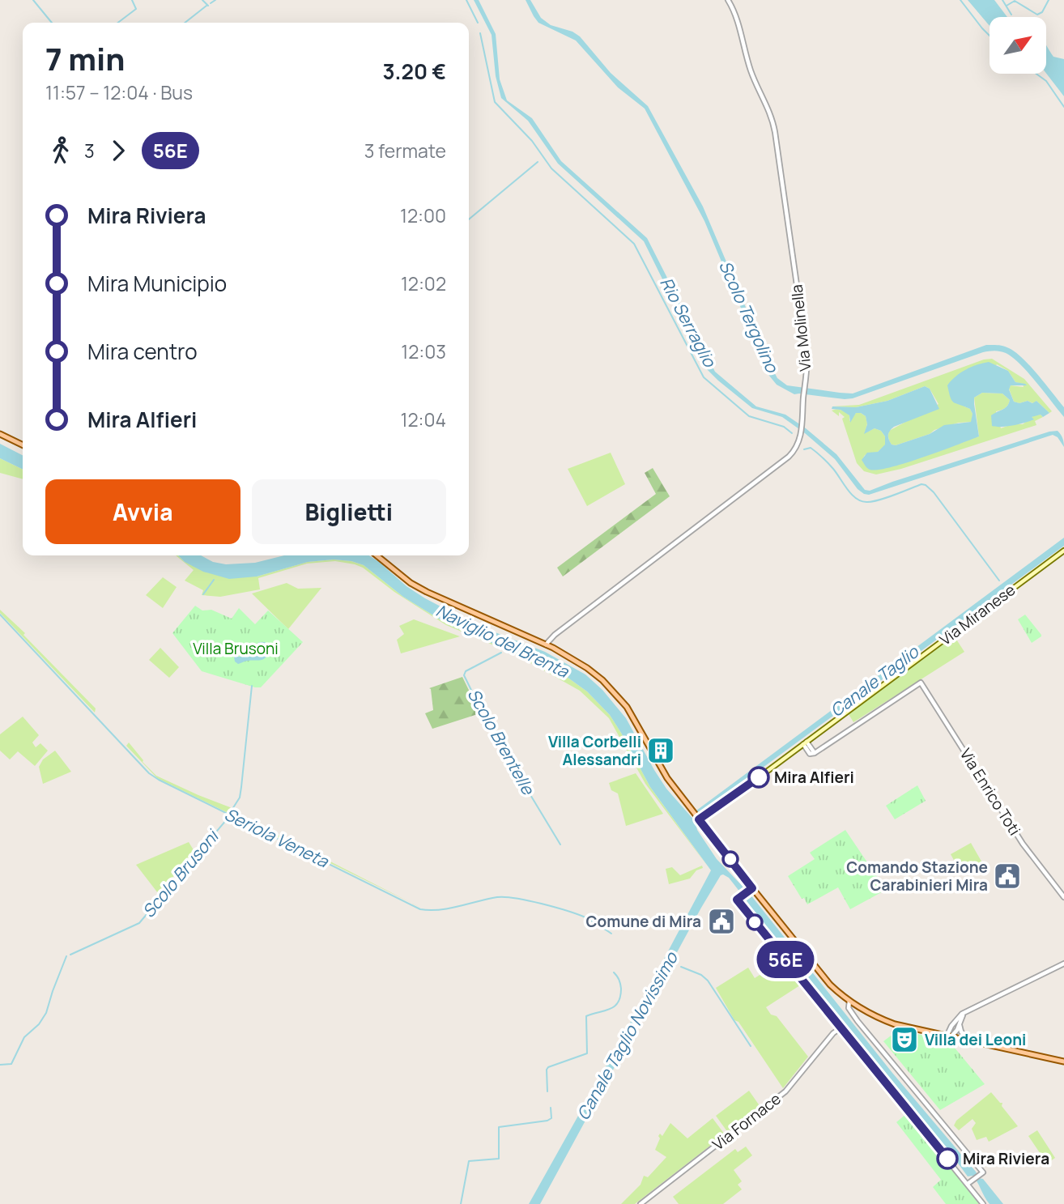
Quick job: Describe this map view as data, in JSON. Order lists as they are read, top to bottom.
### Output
{
  "streets": {
    "main road": ["Via Miranese"],
    "street": ["Via Molinella", "Via Enrico Toti", "Via Fornace"]
  },
  "crossings": [
    ["Via Miranese", "Via Enrico Toti"]
  ],
  "water": [
    "Scolo Tergolino",
    "Rio Serraglio",
    "Naviglio del Brenta",
    "Canale Taglio",
    "Scolo Brentelle",
    "Seriola Veneta",
    "Scolo Brusoni",
    "Canale Taglio Novissimo"
  ],
  "parks": ["Villa Brusoni"],
  "places": {
    "building": ["Villa Corbelli Alessandri"],
    "other": ["Mira Alfieri", "Mira Riviera"],
    "public building": ["Comando Stazione Carabinieri Mira", "Comune di Mira"],
    "theatre": ["Villa dei Leoni"]
  },
  "lines": ["bus line 56E"],
  "north": "top right",
  "page": {
    "on_map": "56E",
    "heading": ["7 min", "11:57 – 12:04 · Bus", "3.20 €"],
    "legs": ["3", "56E", "3 fermate"],
    "list": [
      {
        "name": "Mira Riviera",
        "value": "12:00"
      },
      {
        "name": "Mira Municipio",
        "value": "12:02"
      },
      {
        "name": "Mira centro",
        "value": "12:03"
      },
      {
        "name": "Mira Alfieri",
        "value": "12:04"
      }
    ],
    "buttons": ["Avvia", "Biglietti"]
  }
}
